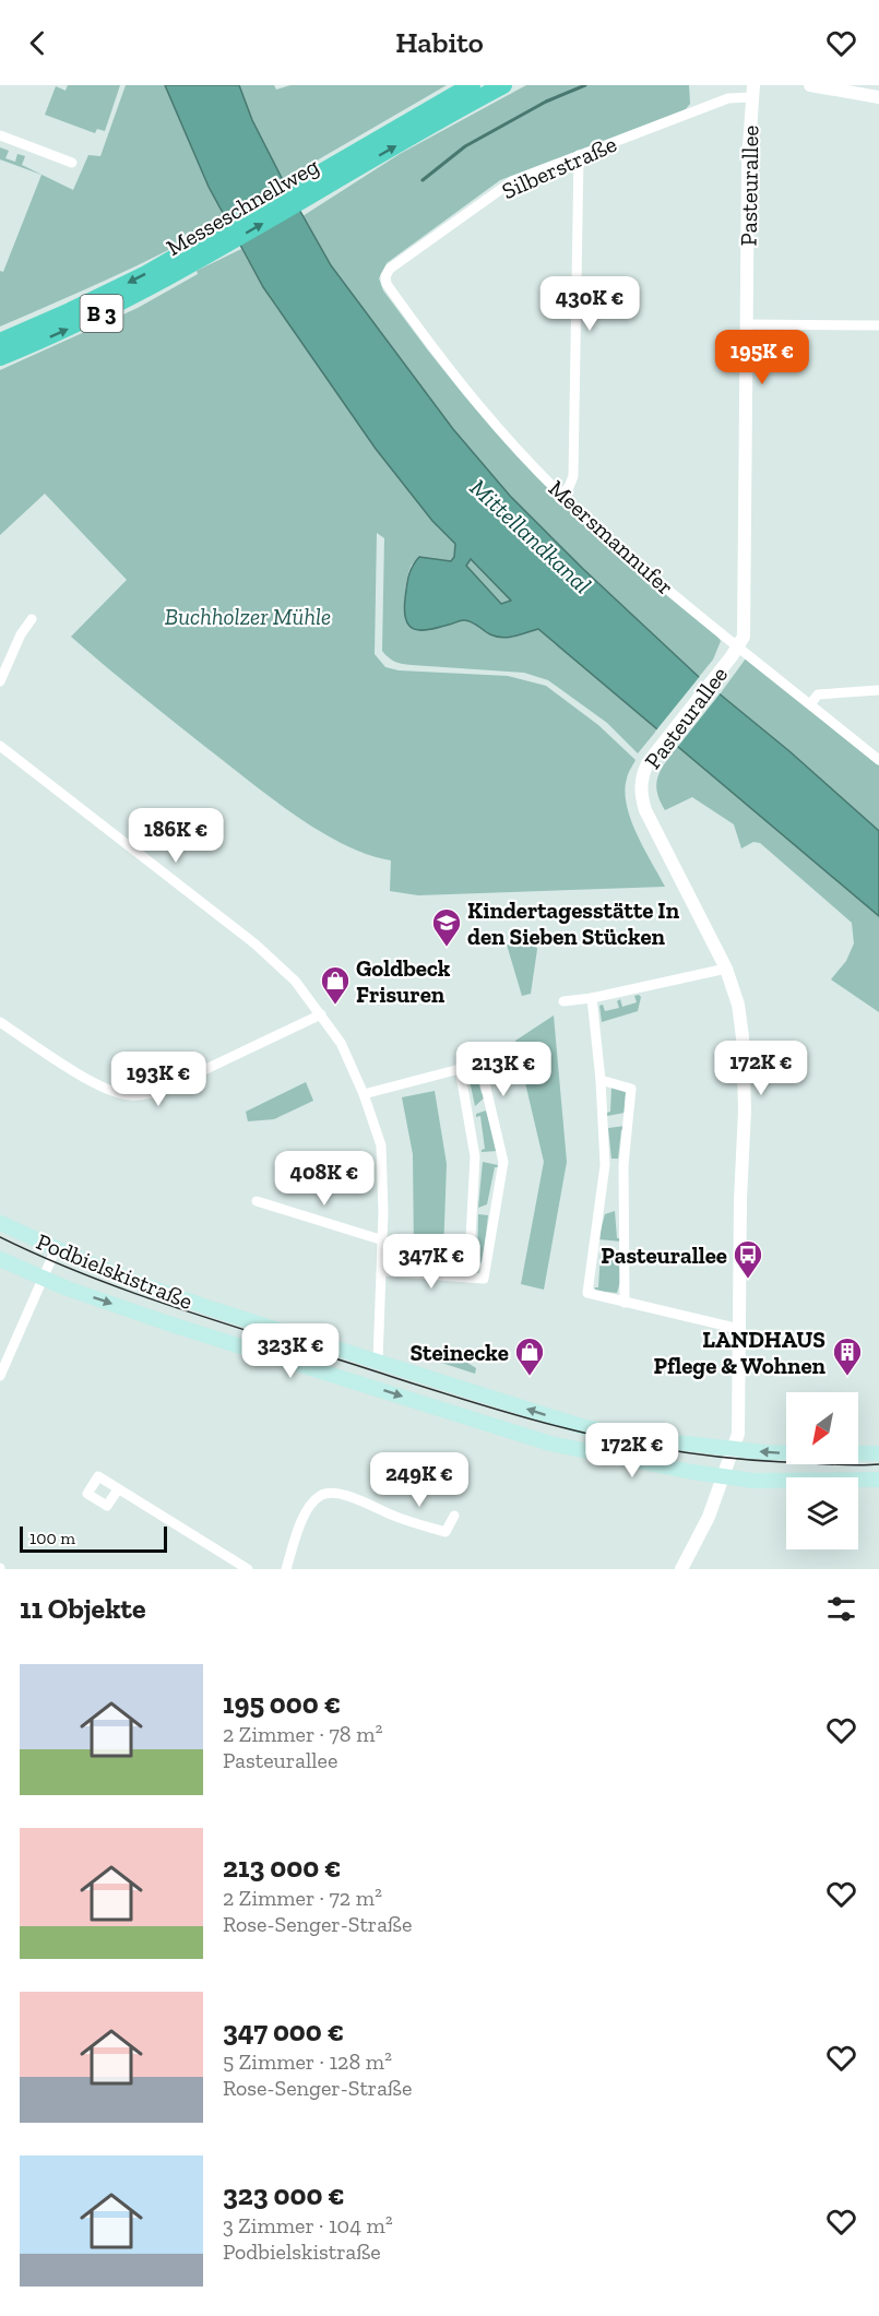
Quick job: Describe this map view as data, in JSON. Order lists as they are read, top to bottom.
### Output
{
  "streets": {
    "highway": ["Messeschnellweg", "B 3"],
    "main road": ["Podbielskistraße"],
    "street": ["Silberstraße", "Pasteurallee", "Meersmannufer"]
  },
  "crossings": [
    ["Silberstraße", "Pasteurallee"],
    ["Silberstraße", "Meersmannufer"],
    ["Pasteurallee", "Meersmannufer"],
    ["Pasteurallee", "Podbielskistraße"]
  ],
  "water": ["Mittellandkanal"],
  "parks": ["Buchholzer Mühle"],
  "places": {
    "school or university": ["Kindertagesstätte In den Sieben Stücken"],
    "shop": ["Goldbeck Frisuren", "Steinecke"],
    "bus stop": ["Pasteurallee"],
    "building": ["LANDHAUS Pflege & Wohnen"]
  },
  "scale_bar": "100 m",
  "north": "bottom left",
  "page": {
    "header": "Habito",
    "price": [
      "430K €",
      "195K €",
      "186K €",
      "172K €",
      "213K €",
      "193K €",
      "408K €",
      "347K €",
      "323K €",
      "172K €",
      "249K €"
    ],
    "scale": "100 m",
    "heading": "11 Objekte",
    "list": [
      {
        "name": "195 000 €",
        "note": "2 Zimmer · 78 m² · Pasteurallee"
      },
      {
        "name": "213 000 €",
        "note": "2 Zimmer · 72 m² · Rose-Senger-Straße"
      },
      {
        "name": "347 000 €",
        "note": "5 Zimmer · 128 m² · Rose-Senger-Straße"
      },
      {
        "name": "323 000 €",
        "note": "3 Zimmer · 104 m² · Podbielskistraße"
      }
    ]
  }
}
